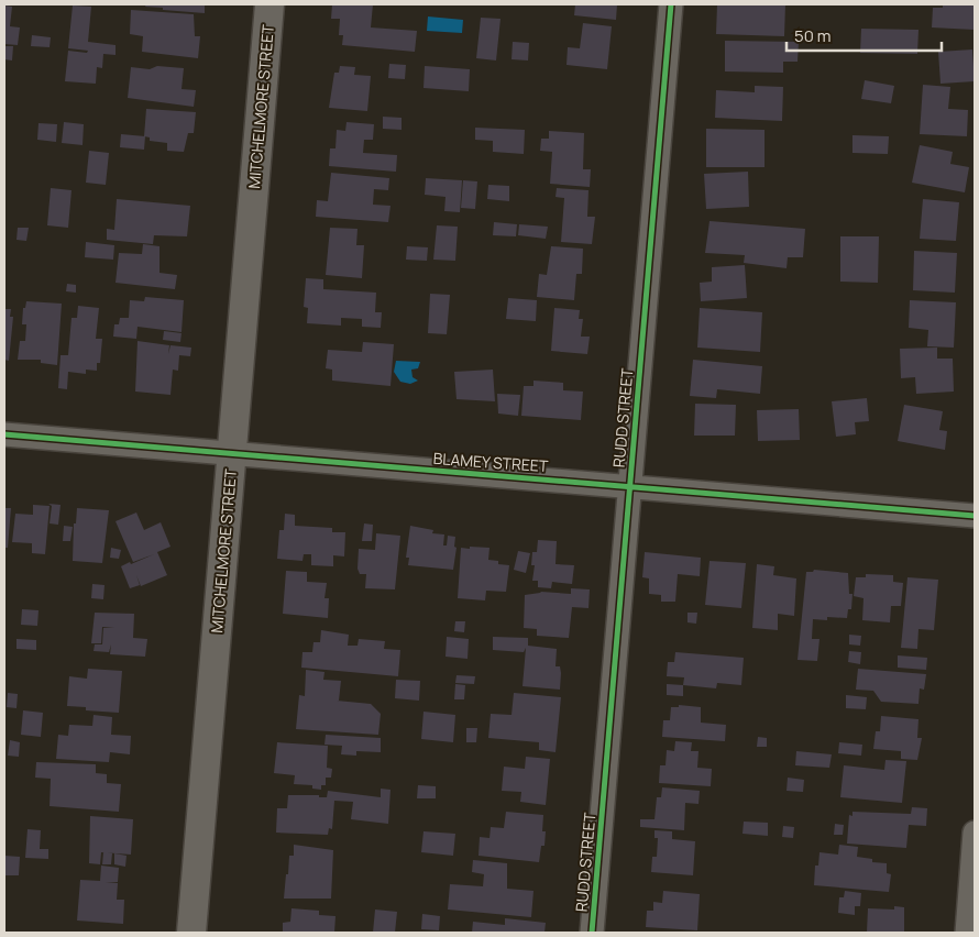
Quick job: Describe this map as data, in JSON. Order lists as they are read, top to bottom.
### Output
{
  "streets": {
    "street": ["MITCHELMORE STREET", "RUDD STREET", "BLAMEY STREET"]
  },
  "crossings": [
    ["MITCHELMORE STREET", "BLAMEY STREET"],
    ["RUDD STREET", "BLAMEY STREET"]
  ],
  "scale_bar": "50 m"
}
